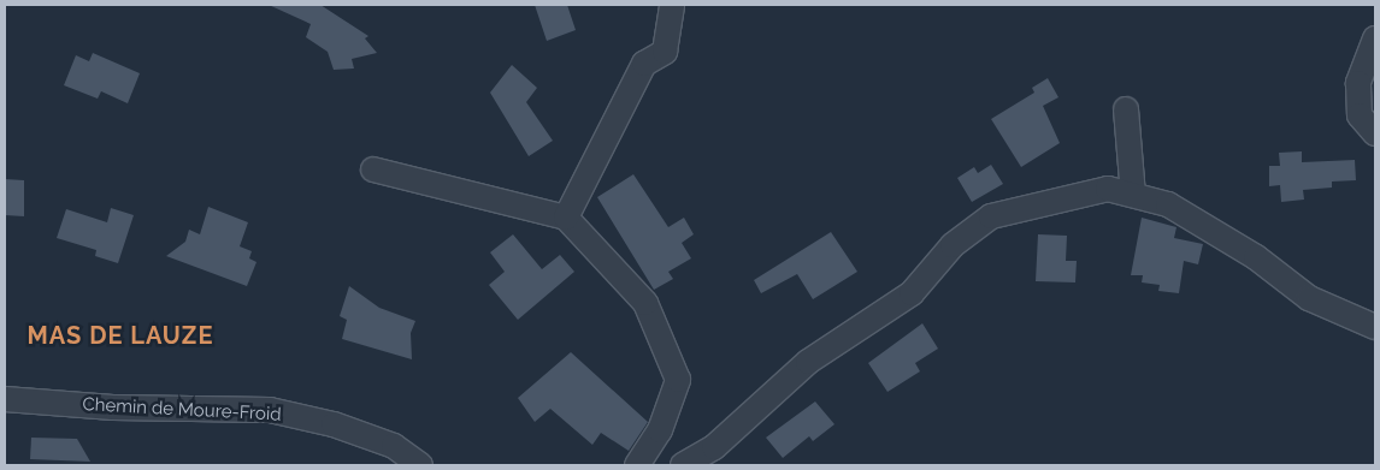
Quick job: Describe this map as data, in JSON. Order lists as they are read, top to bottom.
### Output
{
  "streets": {
    "street": ["Chemin de Moure-Froid"]
  },
  "districts": ["MAS DE LAUZE"]
}
